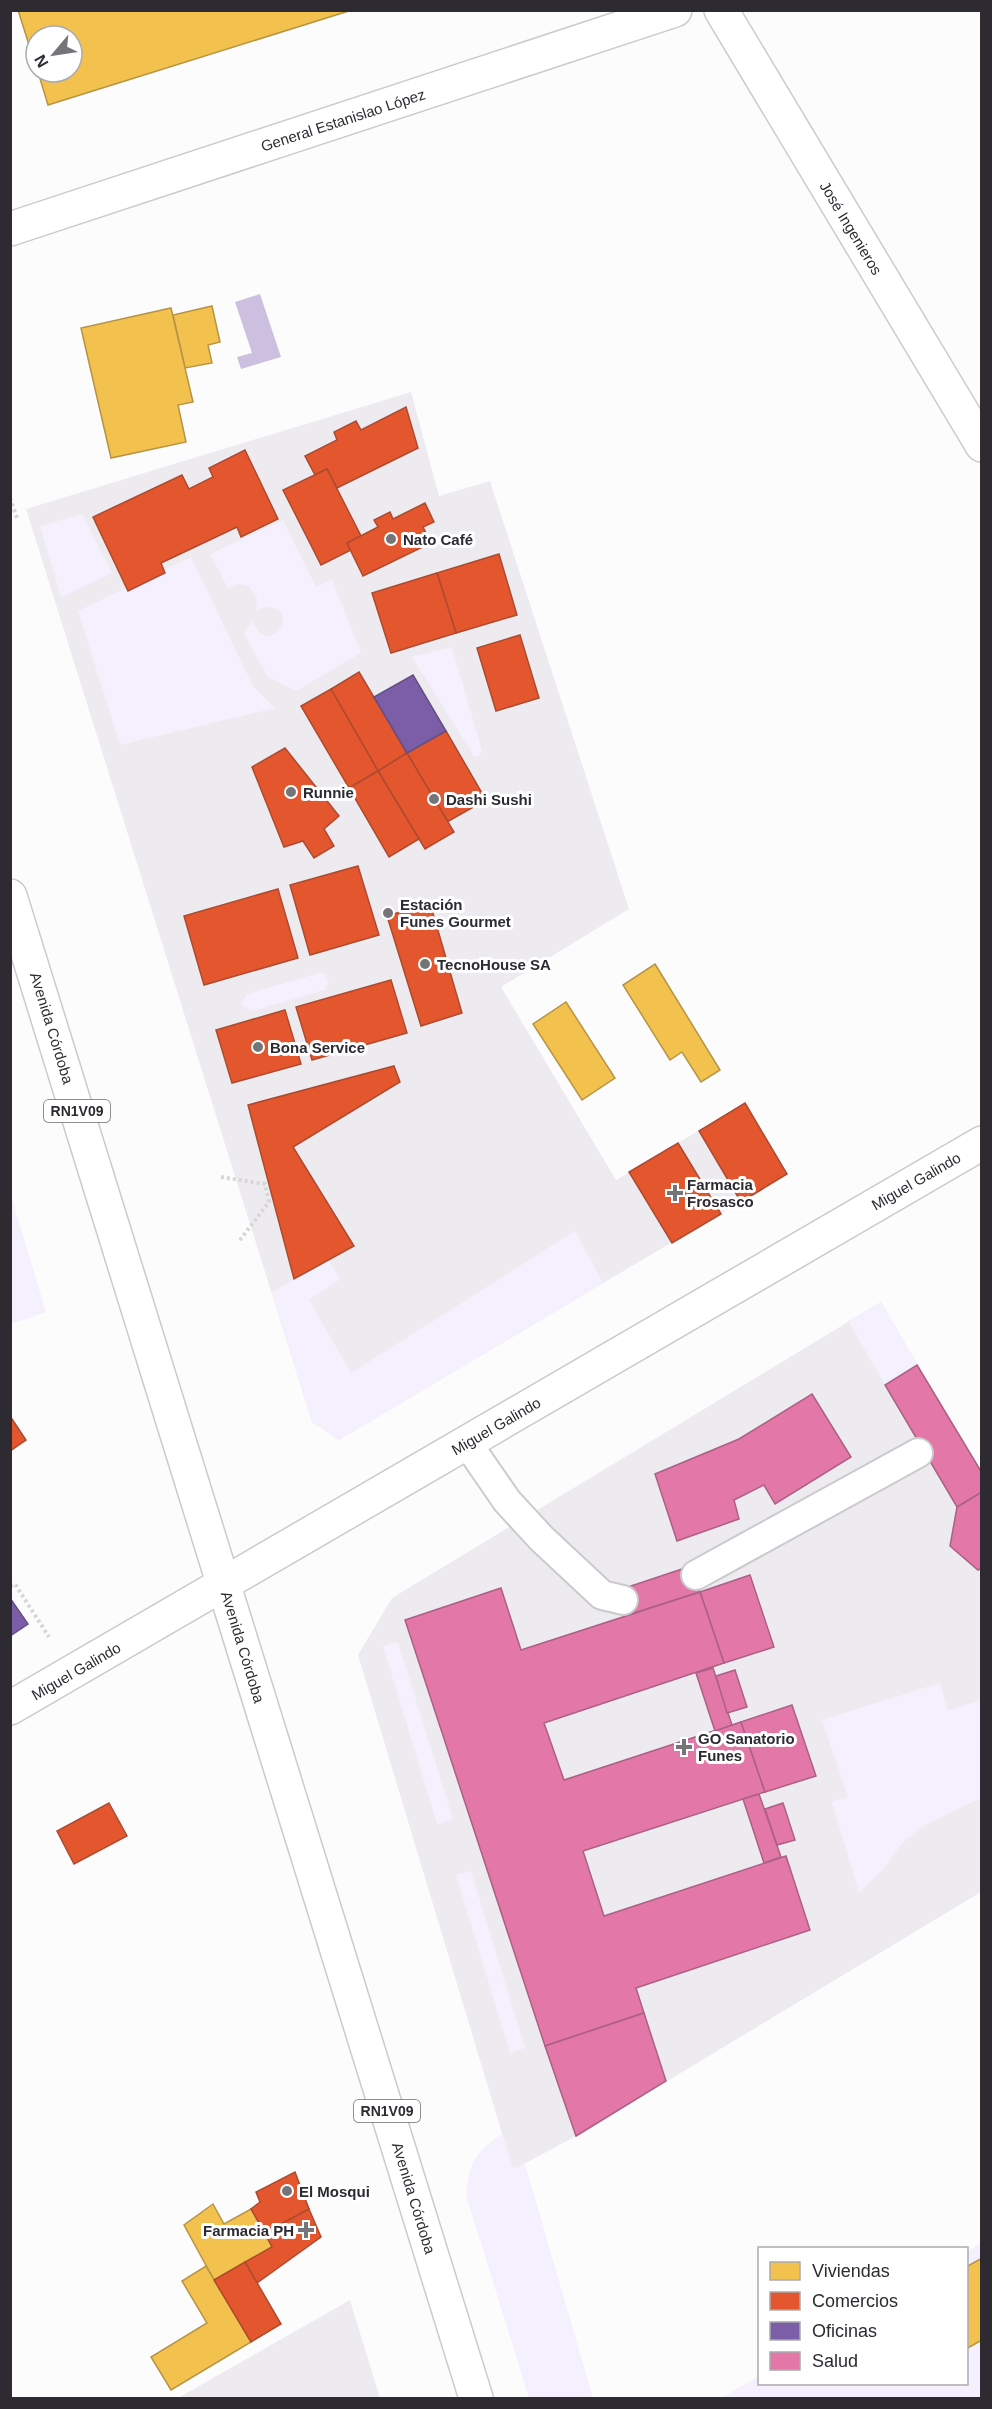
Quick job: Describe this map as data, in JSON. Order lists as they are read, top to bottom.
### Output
{
  "streets": {
    "main road": [
      "General Estanislao López",
      "José Ingenieros",
      "Avenida Córdoba",
      "RN1V09",
      "Miguel Galindo"
    ]
  },
  "crossings": [
    ["Avenida Córdoba", "Miguel Galindo"]
  ],
  "places": {
    "other": [
      "Nato Café",
      "Runnie",
      "Dashi Sushi",
      "Estación Funes Gourmet",
      "TecnoHouse SA",
      "Bona Service",
      "El Mosqui"
    ],
    "health": ["Farmacia Frosasco", "GO Sanatorio Funes", "Farmacia PH"]
  },
  "legend": [
    "Viviendas",
    "Comercios",
    "Oficinas",
    "Salud"
  ],
  "north": "bottom left"
}
